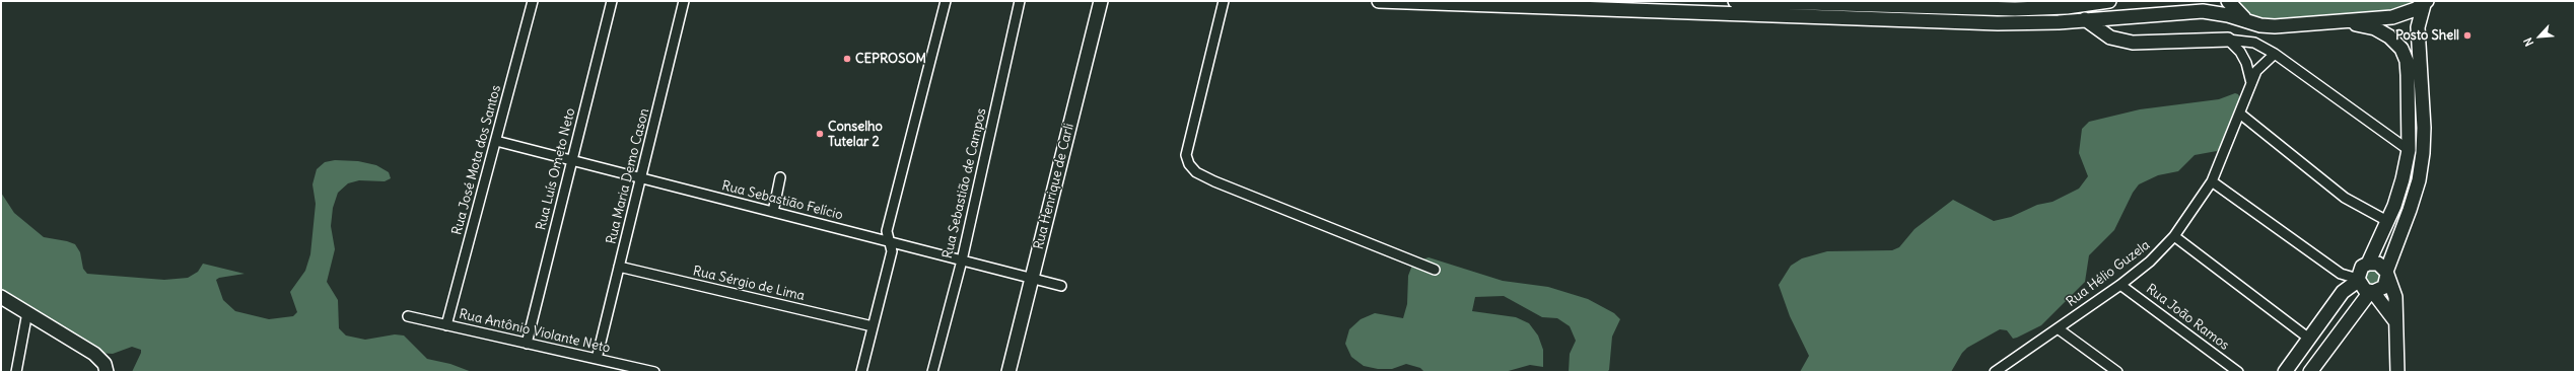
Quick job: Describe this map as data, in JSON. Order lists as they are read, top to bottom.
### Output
{
  "streets": {
    "main road": ["Rua Henrique de Carli"],
    "street": [
      "Rua José Mota dos Santos",
      "Rua Luís Ometo Neto",
      "Rua Maria Demo Cason",
      "Rua Sebastião de Campos",
      "Rua Sebastião Felício",
      "Rua Hélio Guzela",
      "Rua Sérgio de Lima",
      "Rua João Ramos",
      "Rua Antônio Violante Neto"
    ]
  },
  "crossings": [
    ["Rua José Mota dos Santos", "Rua Sebastião Felício"],
    ["Rua José Mota dos Santos", "Rua Antônio Violante Neto"],
    ["Rua Luís Ometo Neto", "Rua Sebastião Felício"],
    ["Rua Luís Ometo Neto", "Rua Antônio Violante Neto"],
    ["Rua Maria Demo Cason", "Rua Sebastião Felício"],
    ["Rua Maria Demo Cason", "Rua Sérgio de Lima"],
    ["Rua Maria Demo Cason", "Rua Antônio Violante Neto"],
    ["Rua Sebastião de Campos", "Rua Sebastião Felício"],
    ["Rua Henrique de Carli", "Rua Sebastião Felício"],
    ["Rua Hélio Guzela", "Rua João Ramos"]
  ],
  "places": ["Posto Shell", "CEPROSOM", "Conselho Tutelar 2"],
  "north": "bottom left"
}
